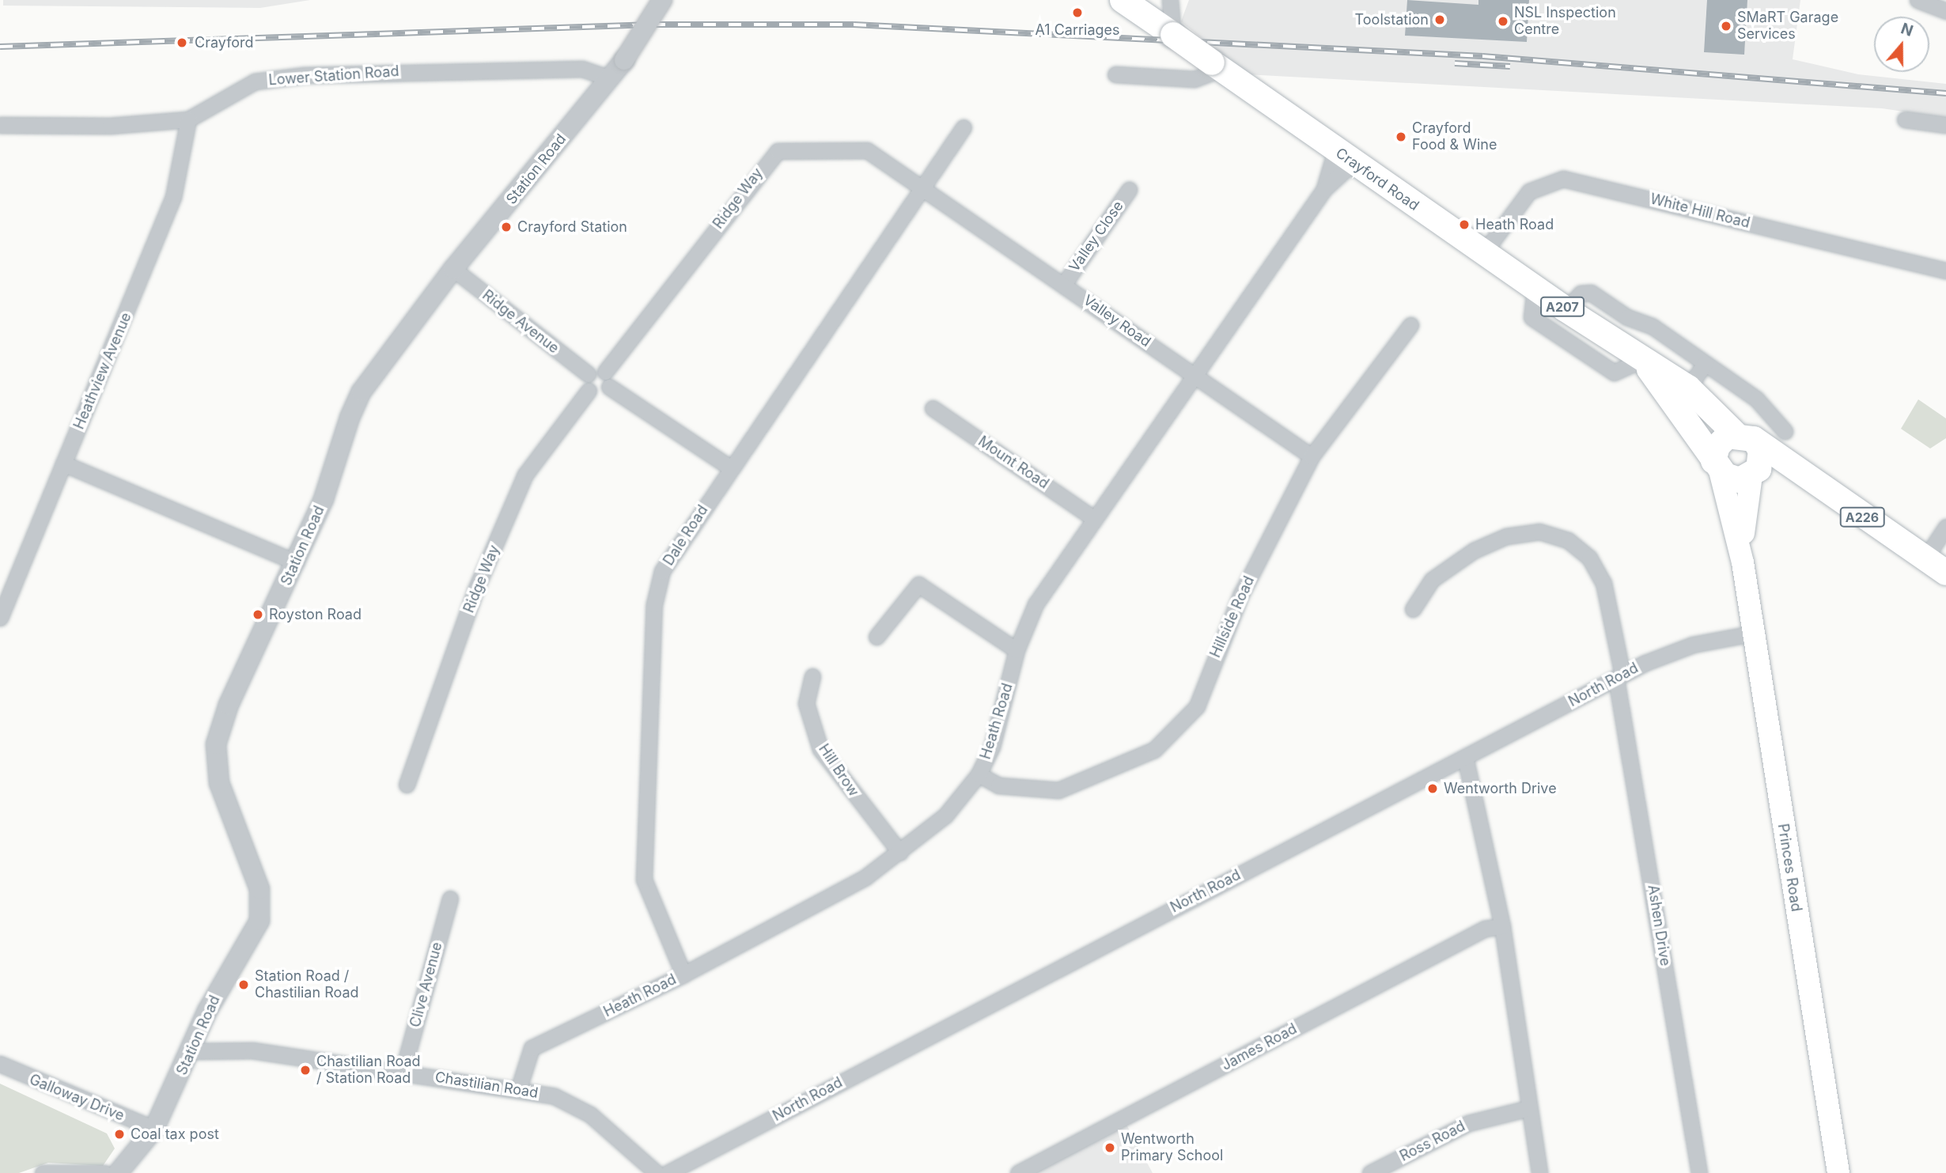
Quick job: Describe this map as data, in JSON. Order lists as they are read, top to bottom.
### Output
{
  "streets": {
    "main road": [
      "Crayford Road",
      "A207",
      "A226",
      "Princes Road"
    ],
    "street": [
      "Lower Station Road",
      "Station Road",
      "Ridge Way",
      "White Hill Road",
      "Valley Close",
      "Valley Road",
      "Ridge Avenue",
      "Heathview Avenue",
      "Mount Road",
      "Dale Road",
      "Hillside Road",
      "North Road",
      "Heath Road",
      "Hill Brow",
      "Ashen Drive",
      "Clive Avenue",
      "James Road",
      "Chastilian Road",
      "Galloway Drive",
      "Ross Road"
    ]
  },
  "crossings": [
    ["Lower Station Road", "Station Road"],
    ["Lower Station Road", "Heathview Avenue"],
    ["Station Road", "Ridge Avenue"],
    ["Station Road", "Chastilian Road"],
    ["Station Road", "Galloway Drive"],
    ["Crayford Road", "White Hill Road"],
    ["Crayford Road", "A226"],
    ["Crayford Road", "Heath Road"],
    ["Crayford Road", "Princes Road"],
    ["Ridge Way", "Valley Road"],
    ["Ridge Way", "Dale Road"],
    ["Valley Close", "Valley Road"],
    ["Valley Road", "Dale Road"],
    ["Valley Road", "Hillside Road"],
    ["Valley Road", "Heath Road"],
    ["Mount Road", "Heath Road"],
    ["A226", "Princes Road"],
    ["Dale Road", "Heath Road"],
    ["Hillside Road", "Heath Road"],
    ["North Road", "Princes Road"],
    ["North Road", "Ashen Drive"],
    ["Heath Road", "Hill Brow"],
    ["Heath Road", "Chastilian Road"],
    ["Clive Avenue", "Chastilian Road"]
  ],
  "places": [
    "A1 Carriages",
    "Toolstation",
    "NSL Inspection Centre",
    "SMaRT Garage Services",
    "Crayford",
    "Crayford Food & Wine",
    "Heath Road",
    "Crayford Station",
    "Royston Road",
    "Wentworth Drive",
    "Station Road / Chastilian Road",
    "Chastilian Road / Station Road",
    "Coal tax post",
    "Wentworth Primary School"
  ],
  "north": "top"
}
